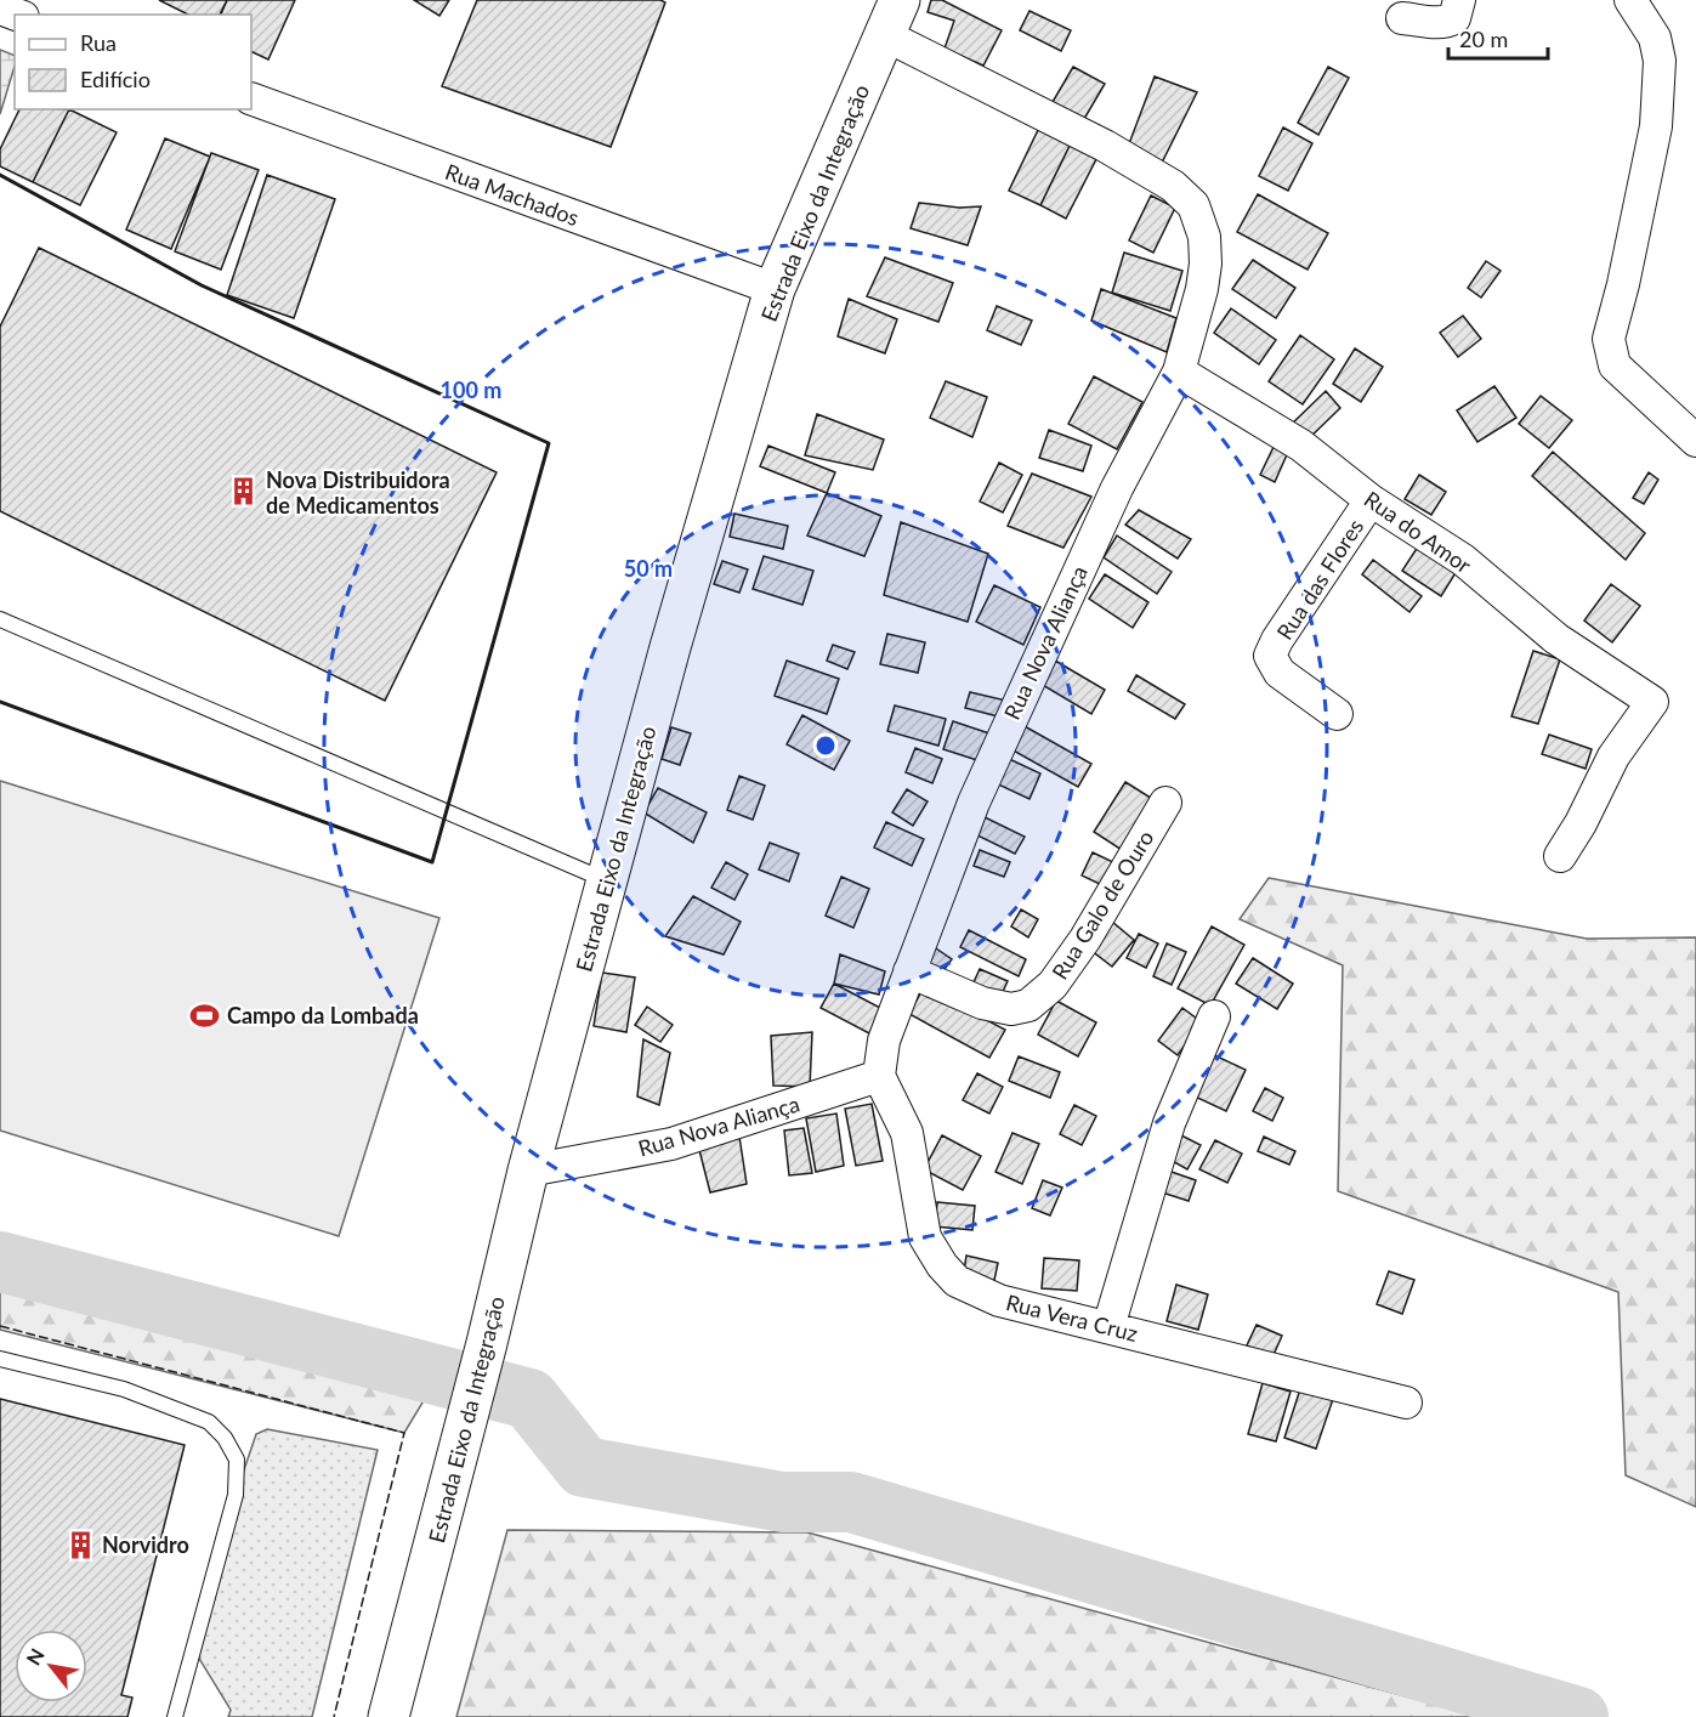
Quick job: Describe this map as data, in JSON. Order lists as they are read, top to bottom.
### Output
{
  "streets": {
    "main road": ["Estrada Eixo da Integração"],
    "street": [
      "Rua Machados",
      "Rua do Amor",
      "Rua das Flores",
      "Rua Nova Aliança",
      "Rua Galo de Ouro",
      "Rua Vera Cruz"
    ]
  },
  "crossings": [
    ["Rua Machados", "Estrada Eixo da Integração"],
    ["Estrada Eixo da Integração", "Rua Nova Aliança"],
    ["Rua do Amor", "Rua das Flores"],
    ["Rua do Amor", "Rua Nova Aliança"],
    ["Rua Nova Aliança", "Rua Galo de Ouro"],
    ["Rua Nova Aliança", "Rua Vera Cruz"]
  ],
  "places": {
    "building": ["Nova Distribuidora de Medicamentos", "Norvidro"],
    "sports": ["Campo da Lombada"]
  },
  "legend": ["Rua", "Edifício"],
  "scale_bar": "20 m",
  "north": "top left",
  "rings": ["100 m", "50 m"]
}
